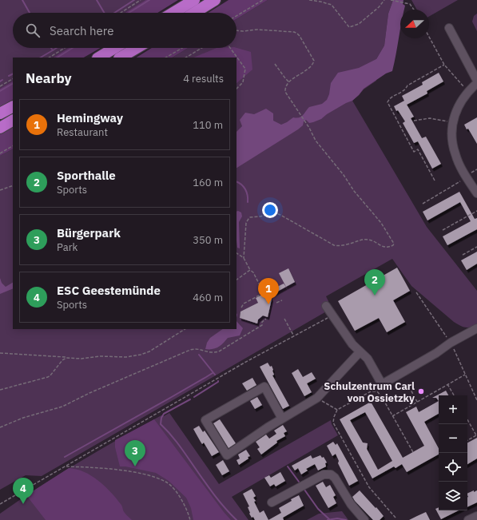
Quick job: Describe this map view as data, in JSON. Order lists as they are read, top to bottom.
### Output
{
  "places": ["Schulzentrum Carl von Ossietzky"],
  "north": "left",
  "page": {
    "search": "Search here",
    "heading": ["Nearby", "4 results"],
    "list": [
      {
        "mark": "1",
        "name": "Hemingway",
        "note": "Restaurant",
        "value": "110 m"
      },
      {
        "mark": "2",
        "name": "Sporthalle",
        "note": "Sports",
        "value": "160 m"
      },
      {
        "mark": "3",
        "name": "Bürgerpark",
        "note": "Park",
        "value": "350 m"
      },
      {
        "mark": "4",
        "name": "ESC Geestemünde",
        "note": "Sports",
        "value": "460 m"
      }
    ],
    "pins": [
      "2",
      "1",
      "3",
      "4"
    ],
    "map_buttons": ["+", "−"]
  }
}
